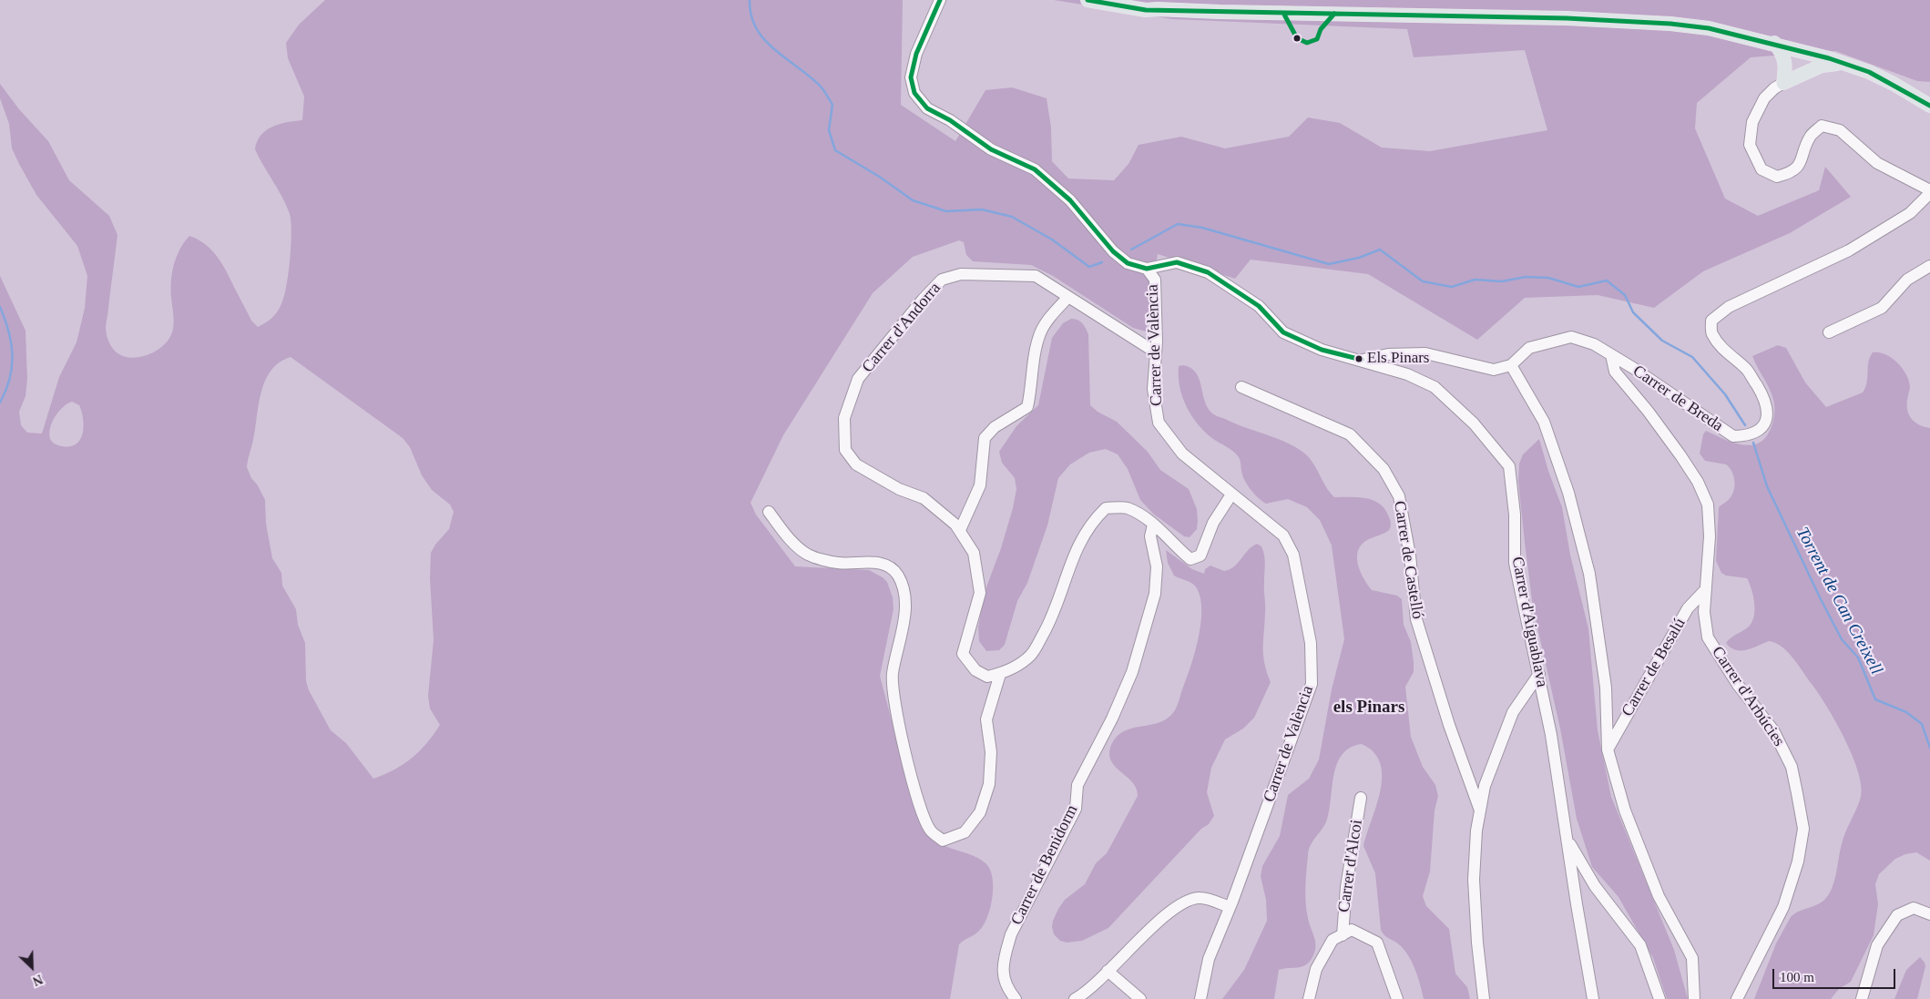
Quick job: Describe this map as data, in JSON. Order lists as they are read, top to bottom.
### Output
{
  "streets": {
    "street": [
      "Carrer d'Andorra",
      "Carrer de València",
      "Carrer de Breda",
      "Carrer de Castelló",
      "Carrer d'Aiguablava",
      "Carrer de Besalú",
      "Carrer d'Arbúcies",
      "Carrer de Benidorm",
      "Carrer d'Alcoi"
    ]
  },
  "crossings": [
    ["Carrer d'Andorra", "Carrer de València"],
    ["Carrer de València", "Carrer d'Aiguablava"],
    ["Carrer de Breda", "Carrer d'Arbúcies"],
    ["Carrer de Besalú", "Carrer d'Arbúcies"]
  ],
  "districts": ["els Pinars"],
  "water": ["Torrent de Can Creixell"],
  "places": ["Els Pinars"],
  "scale_bar": "100 m",
  "north": "bottom right"
}
